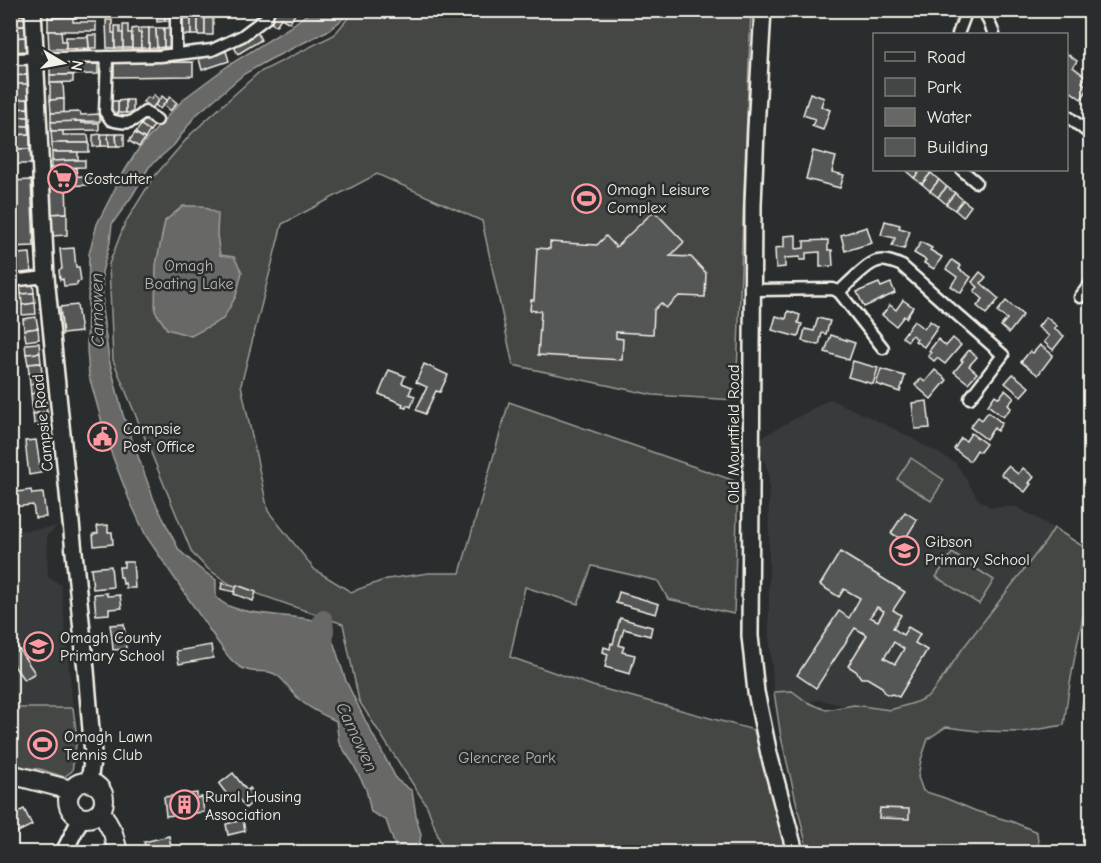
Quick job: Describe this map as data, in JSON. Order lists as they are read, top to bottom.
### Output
{
  "streets": {
    "street": ["Campsie Road", "Old Mountfield Road"]
  },
  "water": ["Camowen"],
  "parks": ["Omagh Boating Lake", "Glencree Park"],
  "places": {
    "supermarket": ["Costcutter"],
    "sports": ["Omagh Leisure Complex", "Omagh Lawn Tennis Club"],
    "public building": ["Campsie Post Office"],
    "school or university": ["Gibson Primary School", "Omagh County Primary School"],
    "building": ["Rural Housing Association"]
  },
  "legend": [
    "Road",
    "Park",
    "Water",
    "Building"
  ],
  "north": "right"
}
